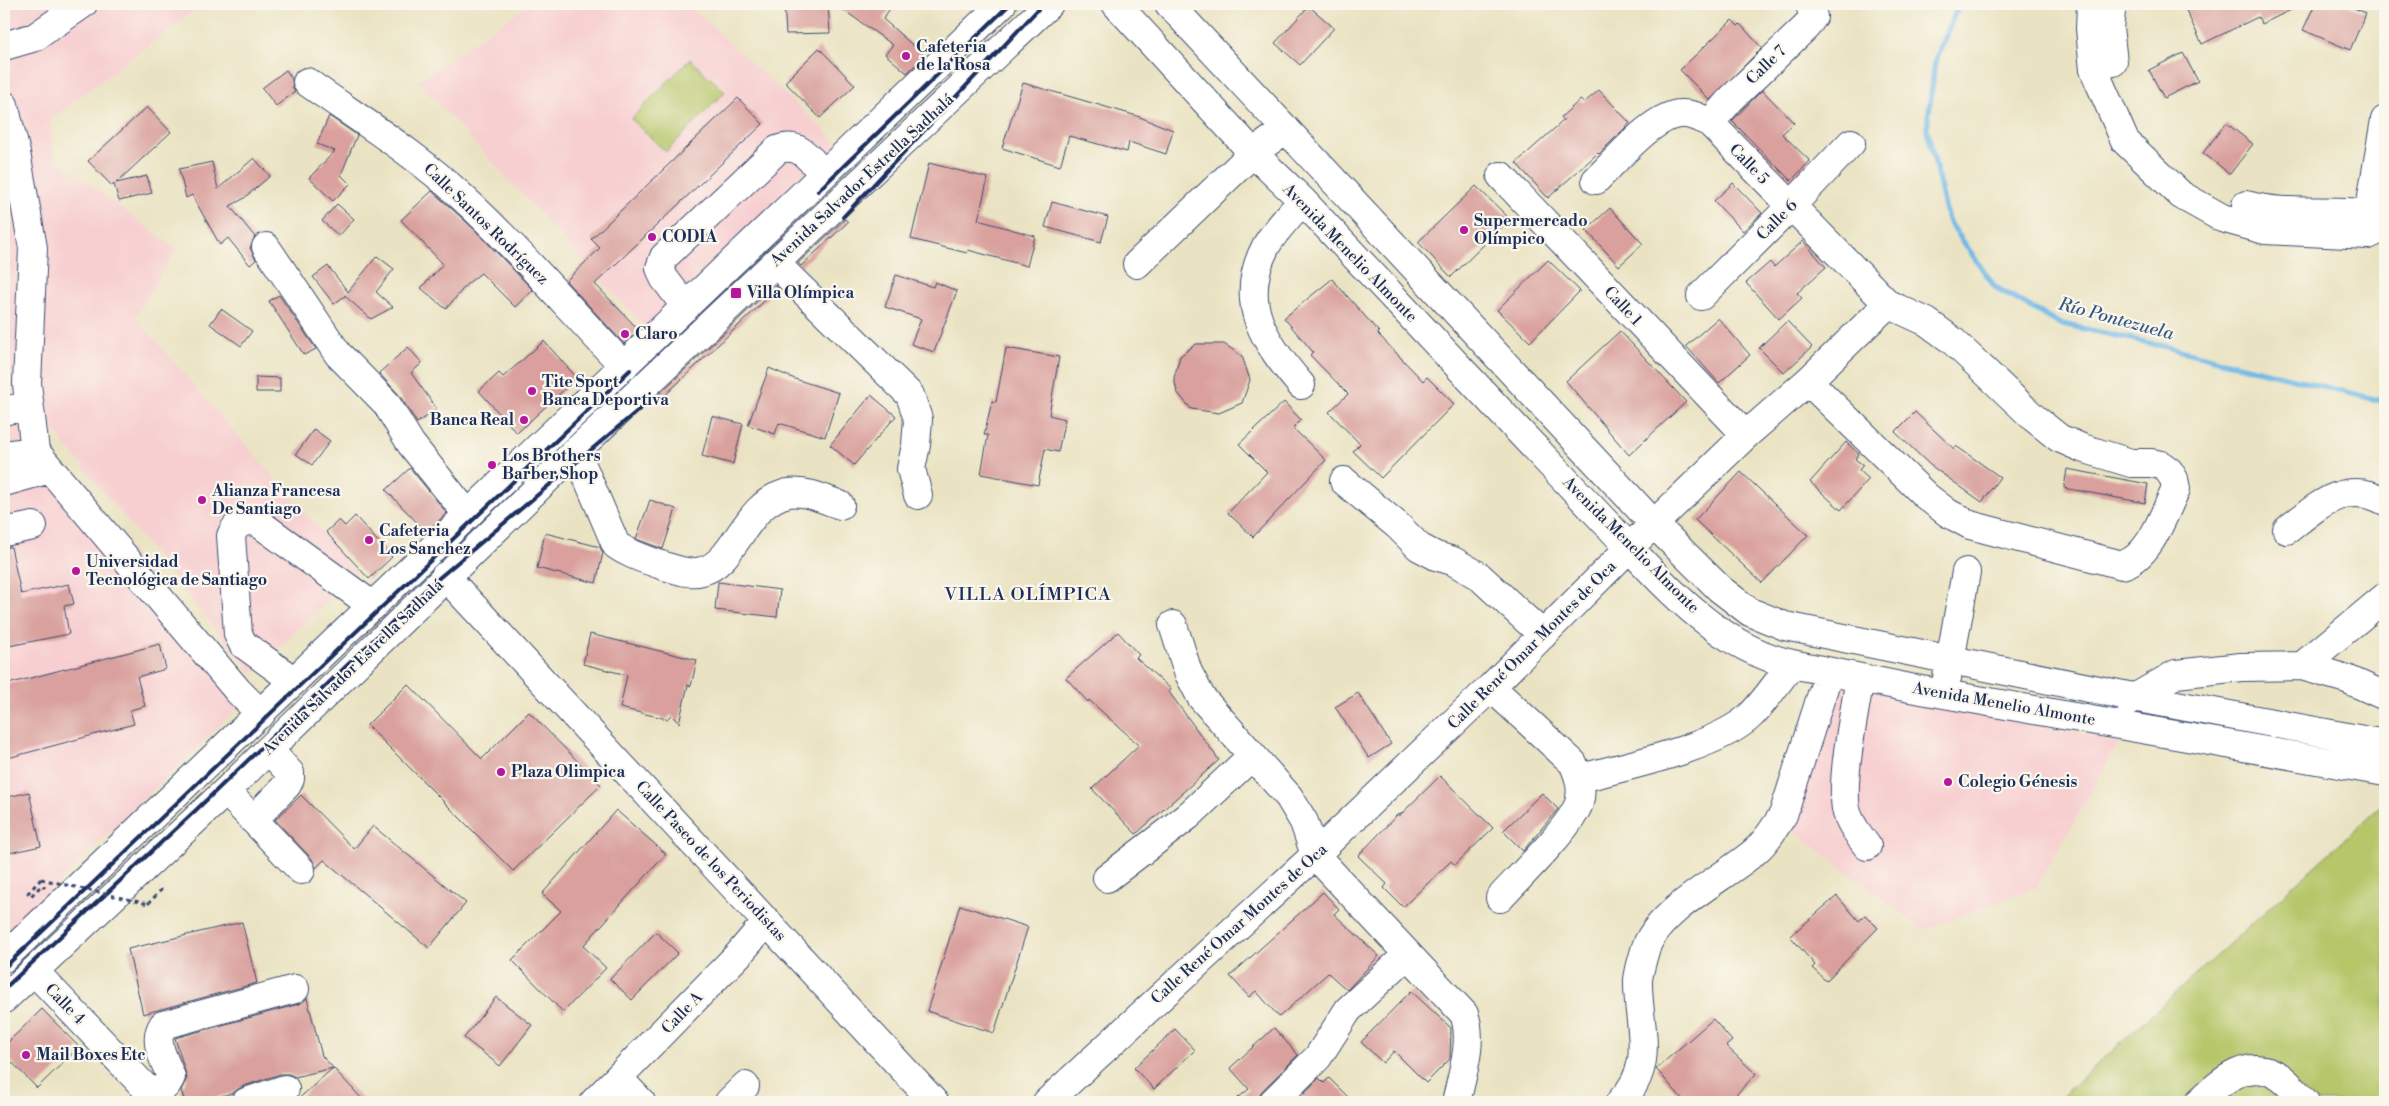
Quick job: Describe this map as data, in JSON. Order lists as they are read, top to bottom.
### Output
{
  "streets": {
    "street": [
      "Calle 7",
      "Calle 5",
      "Avenida Salvador Estrella Sadhalá",
      "Calle 6",
      "Calle Santos Rodríguez",
      "Avenida Menelio Almonte",
      "Calle 1",
      "Calle René Omar Montes de Oca",
      "Calle Paseo de los Periodistas",
      "Calle 4",
      "Calle A"
    ]
  },
  "crossings": [
    ["Calle 7", "Calle 5"],
    ["Calle 5", "Calle 6"],
    ["Calle 5", "Calle René Omar Montes de Oca"],
    ["Avenida Salvador Estrella Sadhalá", "Calle Santos Rodríguez"],
    ["Avenida Salvador Estrella Sadhalá", "Calle Paseo de los Periodistas"],
    ["Avenida Salvador Estrella Sadhalá", "Calle 4"],
    ["Avenida Menelio Almonte", "Calle René Omar Montes de Oca"],
    ["Calle 1", "Calle René Omar Montes de Oca"],
    ["Calle Paseo de los Periodistas", "Calle A"]
  ],
  "districts": ["VILLA OLÍMPICA"],
  "water": ["Río Pontezuela"],
  "places": {
    "other": [
      "Cafeteria de la Rosa",
      "Supermercado Olímpico",
      "CODIA",
      "Claro",
      "Tite Sport Banca Deportiva",
      "Banca Real",
      "Los Brothers Barber Shop",
      "Alianza Francesa De Santiago",
      "Cafeteria Los Sanchez",
      "Universidad Tecnológica de Santiago",
      "Plaza Olimpica",
      "Colegio Génesis",
      "Mail Boxes Etc"
    ],
    "transit": ["Villa Olímpica"]
  }
}
